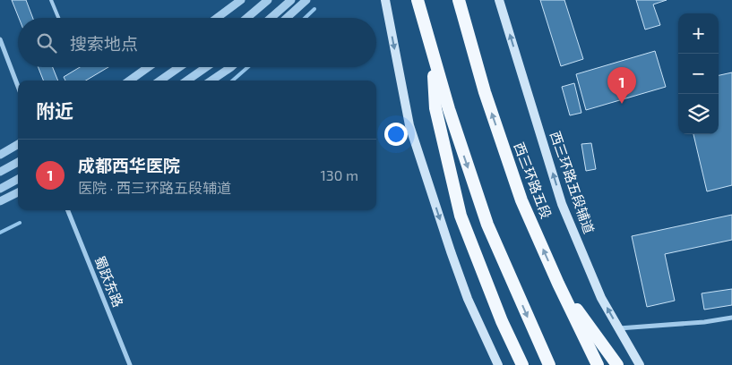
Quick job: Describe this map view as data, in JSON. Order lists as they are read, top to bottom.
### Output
{
  "streets": {
    "highway": ["西三环路五段"],
    "main road": ["西三环路五段辅道"],
    "street": ["蜀跃东路"]
  },
  "one_way": ["西三环路五段辅道"],
  "page": {
    "map_buttons": ["+", "−"],
    "search": "搜索地点",
    "pins": "1",
    "heading": "附近",
    "list": [
      {
        "mark": "1",
        "name": "成都西华医院",
        "note": "医院 · 西三环路五段辅道",
        "value": "130 m"
      }
    ]
  }
}
